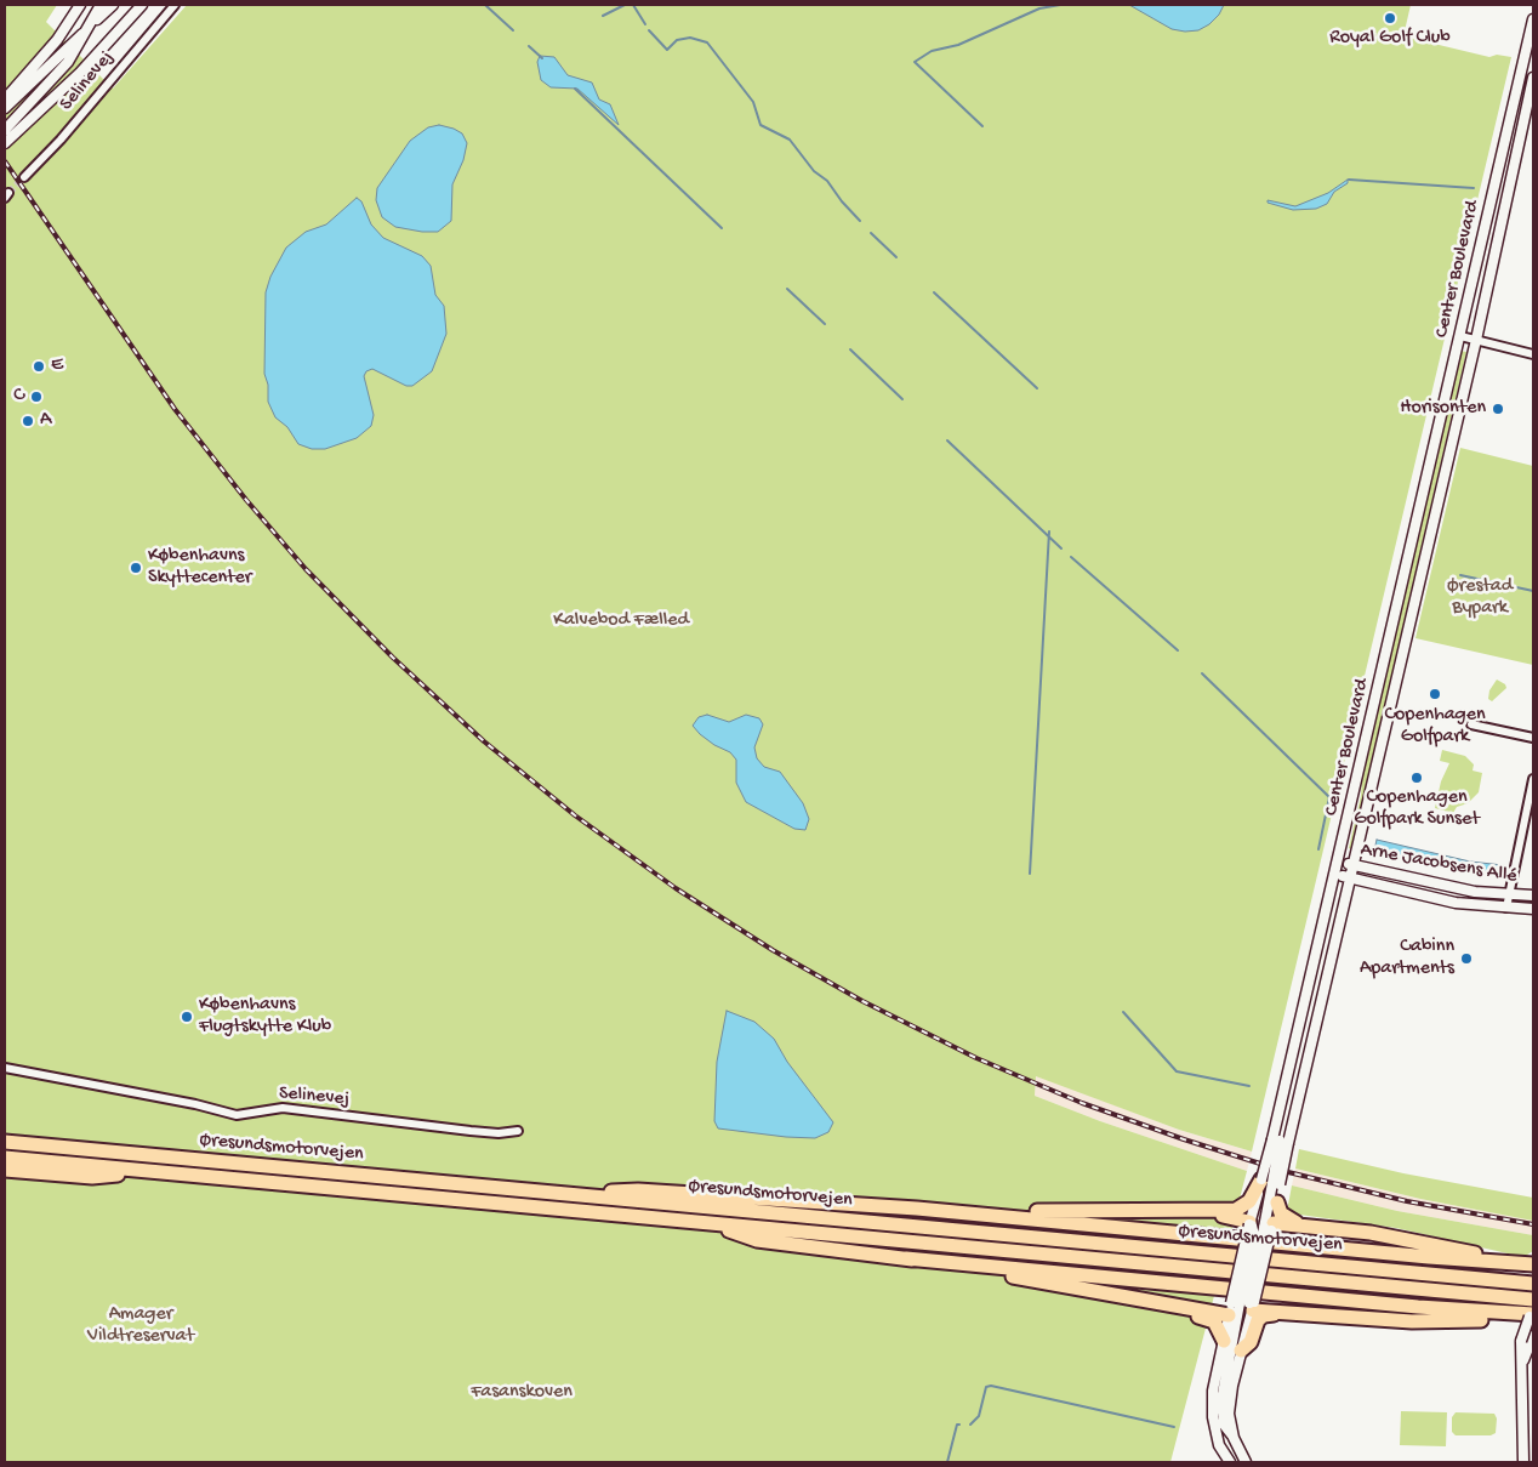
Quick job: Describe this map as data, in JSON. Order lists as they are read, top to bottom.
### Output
{
  "streets": {
    "highway": ["Øresundsmotorvejen"],
    "street": ["Selinevej", "Center Boulevard", "Arne Jacobsens Allé"]
  },
  "crossings": [
    ["Center Boulevard", "Arne Jacobsens Allé"]
  ],
  "parks": [
    "Ørestad Bypark",
    "Kalvebod Fælled",
    "Amager Vildtreservat",
    "Fasanskoven"
  ],
  "places": [
    "Royal Golf Club",
    "E",
    "C",
    "Horisonten",
    "A",
    "Københavns Skyttecenter",
    "Copenhagen Golfpark",
    "Copenhagen Golfpark Sunset",
    "Cabinn Apartments",
    "Københavns Flugtskytte Klub"
  ]
}
